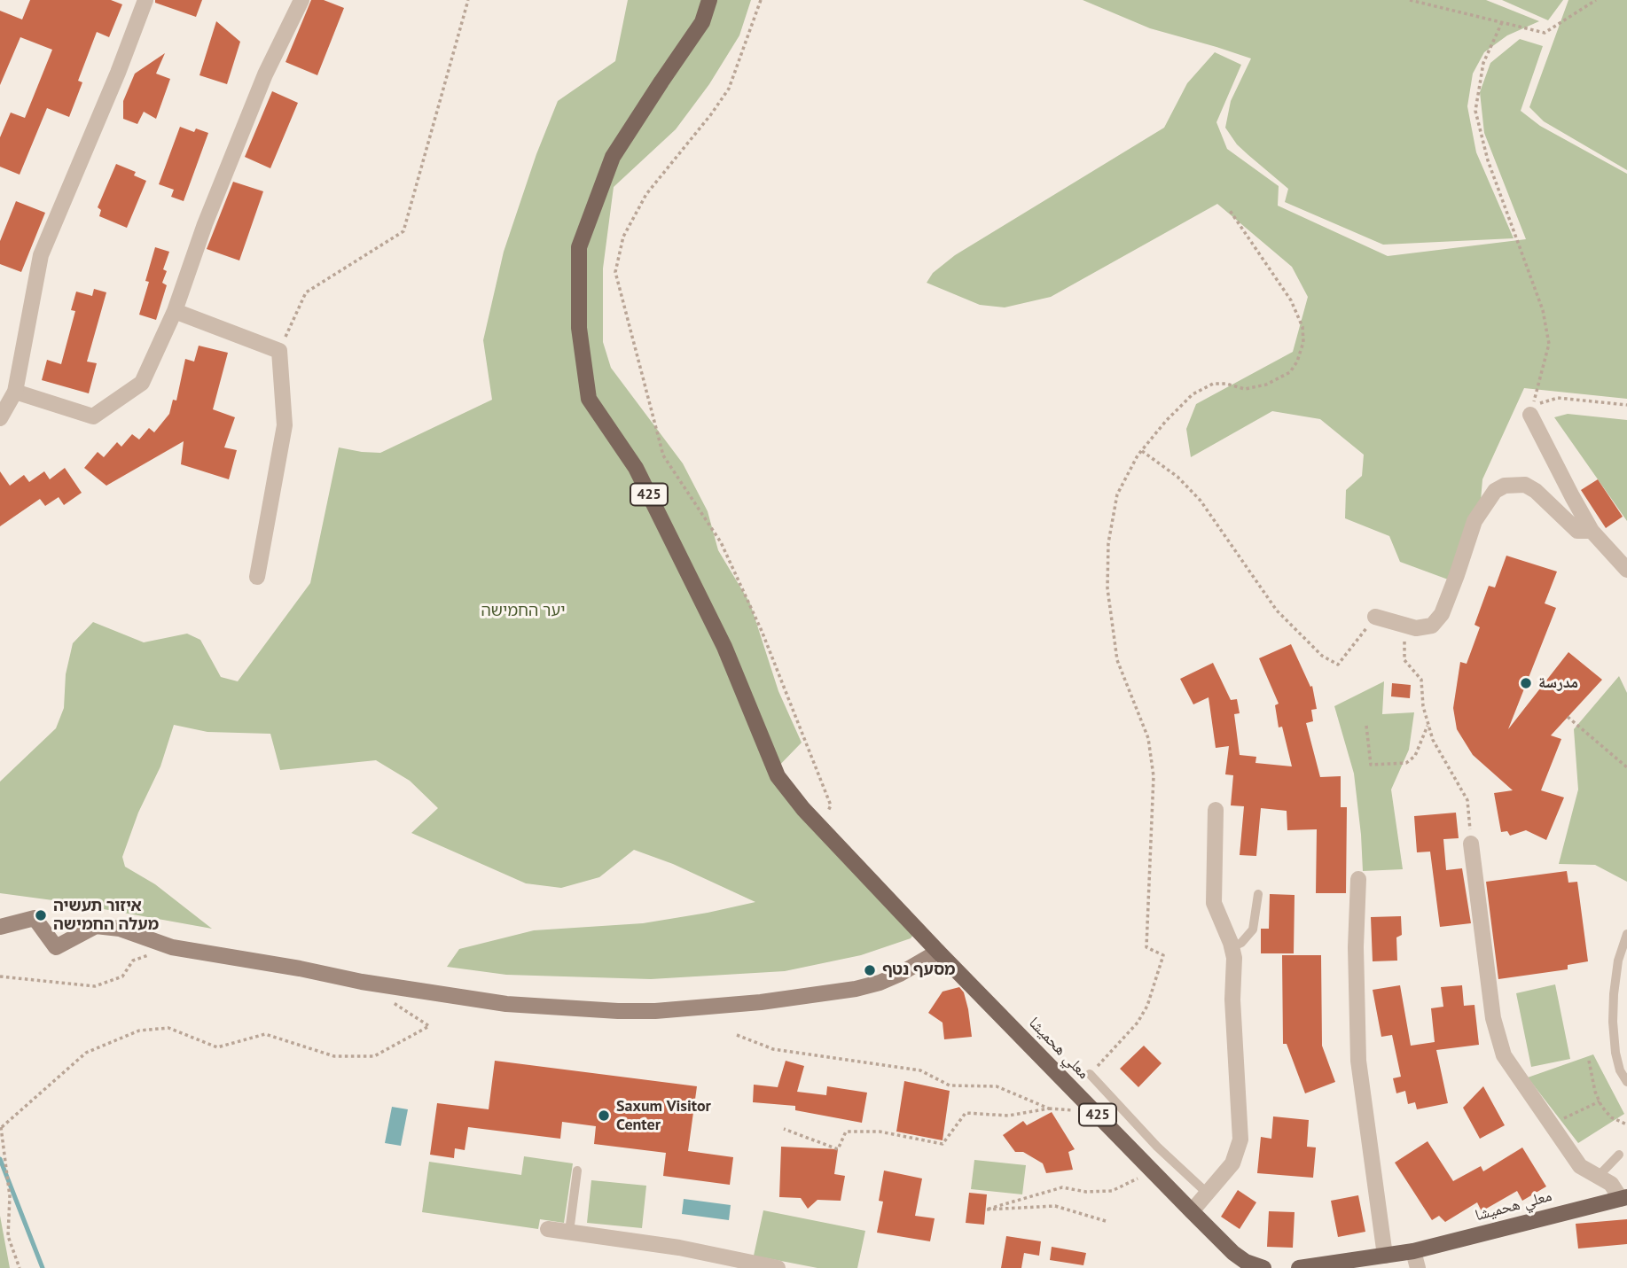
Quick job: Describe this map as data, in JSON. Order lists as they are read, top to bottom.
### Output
{
  "streets": {
    "main road": ["425", "معلي هحميشا"]
  },
  "crossings": [
    ["425", "معلي هحميشا"]
  ],
  "parks": ["יער החמישה"],
  "places": [
    "مدرسة",
    "איזור תעשיה מעלה החמישה",
    "מסעף נטף",
    "Saxum Visitor Center"
  ]
}
